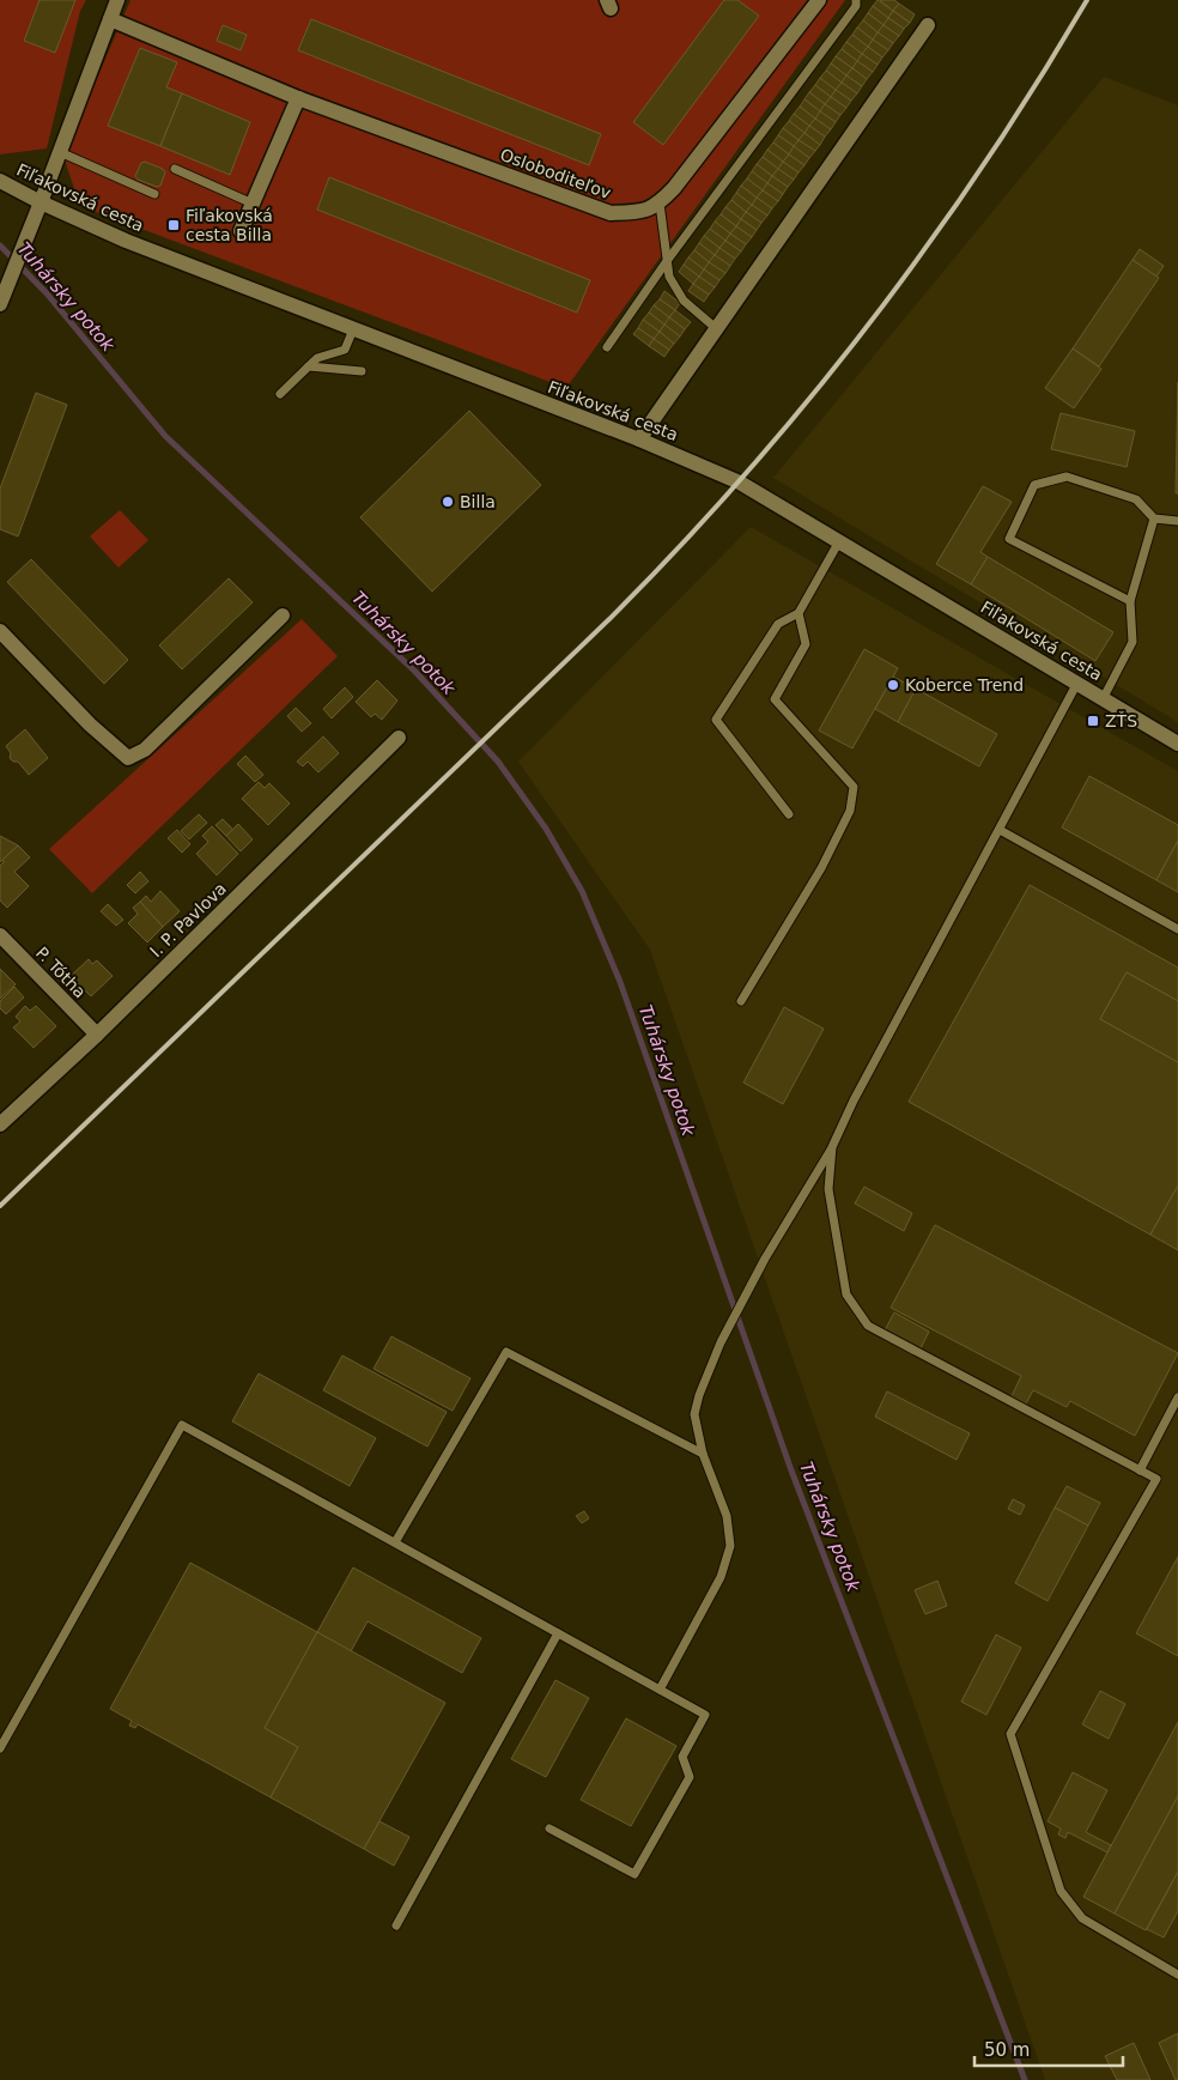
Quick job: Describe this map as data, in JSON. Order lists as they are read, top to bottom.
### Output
{
  "streets": {
    "street": [
      "Osloboditeľov",
      "Fiľakovská cesta",
      "I. P. Pavlova",
      "P. Tótha"
    ]
  },
  "crossings": [
    ["I. P. Pavlova", "P. Tótha"]
  ],
  "water": ["Tuhársky potok"],
  "places": {
    "transit": ["Fiľakovská cesta Billa", "ZŤS"],
    "other": ["Billa", "Koberce Trend"]
  },
  "scale_bar": "50 m"
}
